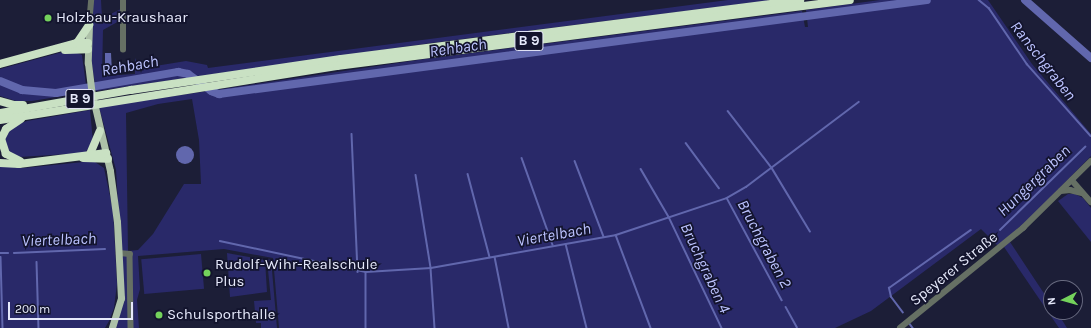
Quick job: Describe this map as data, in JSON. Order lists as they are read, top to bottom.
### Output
{
  "streets": {
    "highway": ["B 9"],
    "street": ["Speyerer Straße"]
  },
  "water": [
    "Rehbach",
    "Ranschgraben",
    "Hungergraben",
    "Viertelbach",
    "Bruchgraben 2",
    "Bruchgraben 4"
  ],
  "places": ["Holzbau-Kraushaar", "Rudolf-Wihr-Realschule Plus", "Schulsporthalle"],
  "scale_bar": "200 m",
  "north": "left"
}
